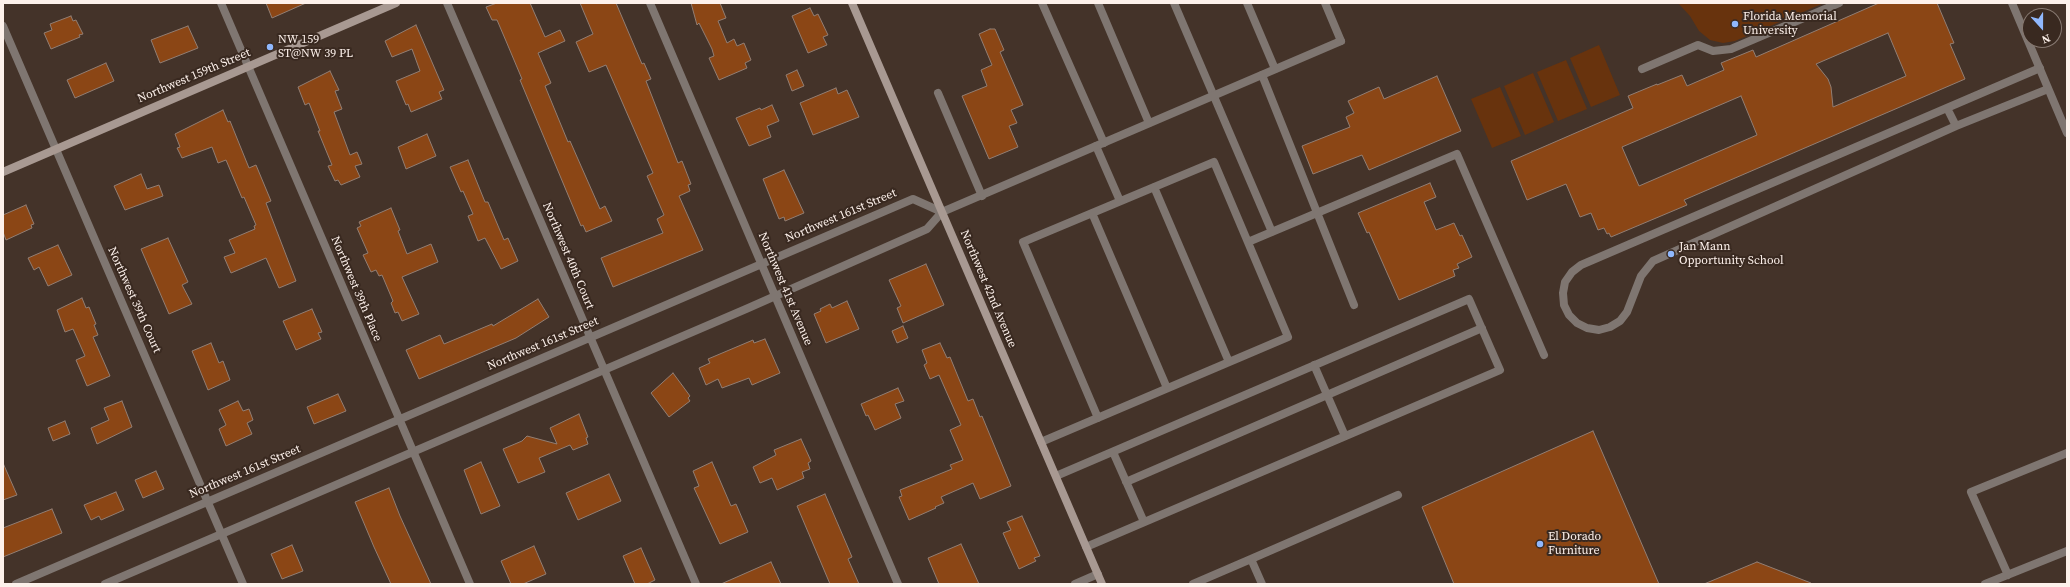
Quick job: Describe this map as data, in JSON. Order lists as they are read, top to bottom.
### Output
{
  "streets": {
    "street": [
      "Northwest 159th Street",
      "Northwest 161st Street",
      "Northwest 40th Court",
      "Northwest 39th Place",
      "Northwest 41st Avenue",
      "Northwest 42nd Avenue",
      "Northwest 39th Court"
    ]
  },
  "crossings": [
    ["Northwest 159th Street", "Northwest 39th Place"],
    ["Northwest 159th Street", "Northwest 39th Court"],
    ["Northwest 161st Street", "Northwest 40th Court"],
    ["Northwest 161st Street", "Northwest 39th Place"],
    ["Northwest 161st Street", "Northwest 41st Avenue"],
    ["Northwest 161st Street", "Northwest 42nd Avenue"],
    ["Northwest 161st Street", "Northwest 39th Court"]
  ],
  "places": [
    "Florida Memorial University",
    "NW 159 ST@NW 39 PL",
    "Jan Mann Opportunity School",
    "El Dorado Furniture"
  ],
  "north": "bottom"
}
